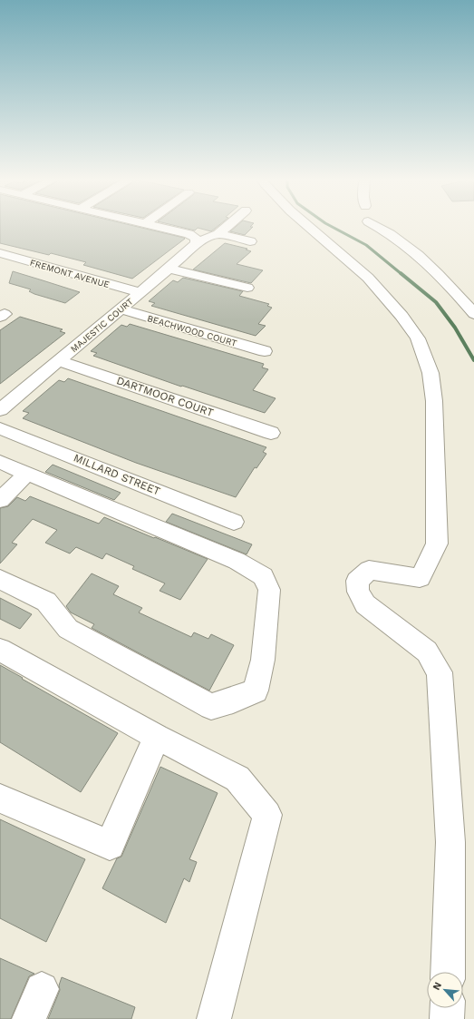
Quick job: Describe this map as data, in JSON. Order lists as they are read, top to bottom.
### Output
{
  "streets": {
    "street": [
      "FREMONT AVENUE",
      "MAJESTIC COURT",
      "BEACHWOOD COURT",
      "DARTMOOR COURT",
      "MILLARD STREET"
    ]
  },
  "crossings": [
    ["FREMONT AVENUE", "MAJESTIC COURT"],
    ["MAJESTIC COURT", "BEACHWOOD COURT"],
    ["MAJESTIC COURT", "DARTMOOR COURT"]
  ],
  "north": "top left"
}
